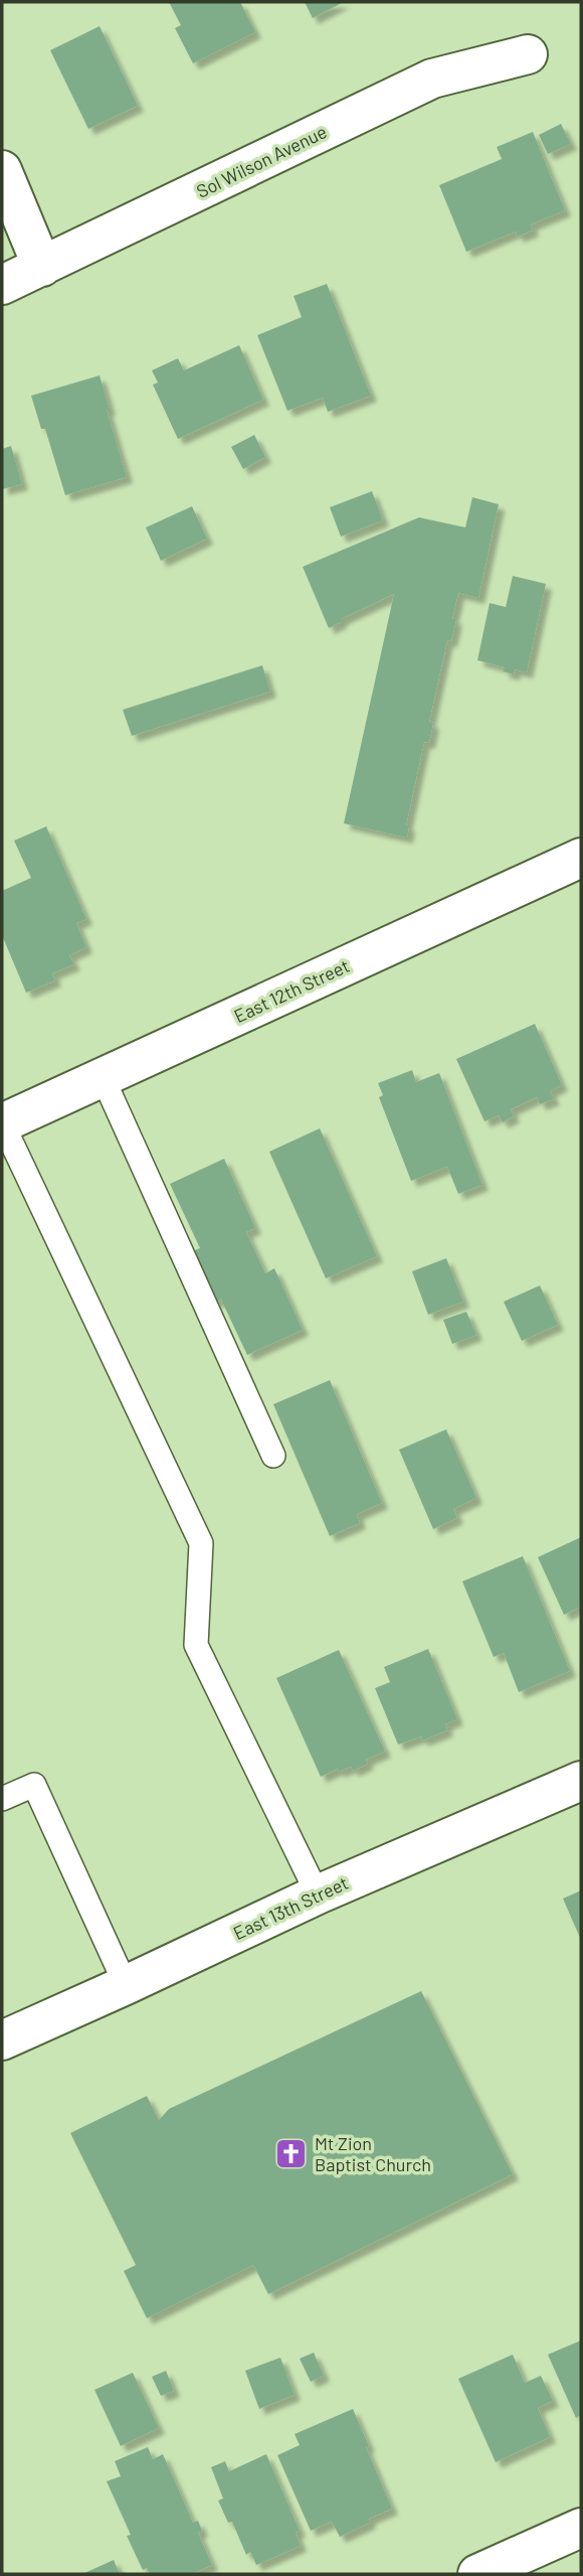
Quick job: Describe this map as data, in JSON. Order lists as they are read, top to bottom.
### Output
{
  "streets": {
    "street": ["Sol Wilson Avenue", "East 12th Street", "East 13th Street"]
  },
  "places": {
    "church": ["Mt Zion Baptist Church"]
  }
}
